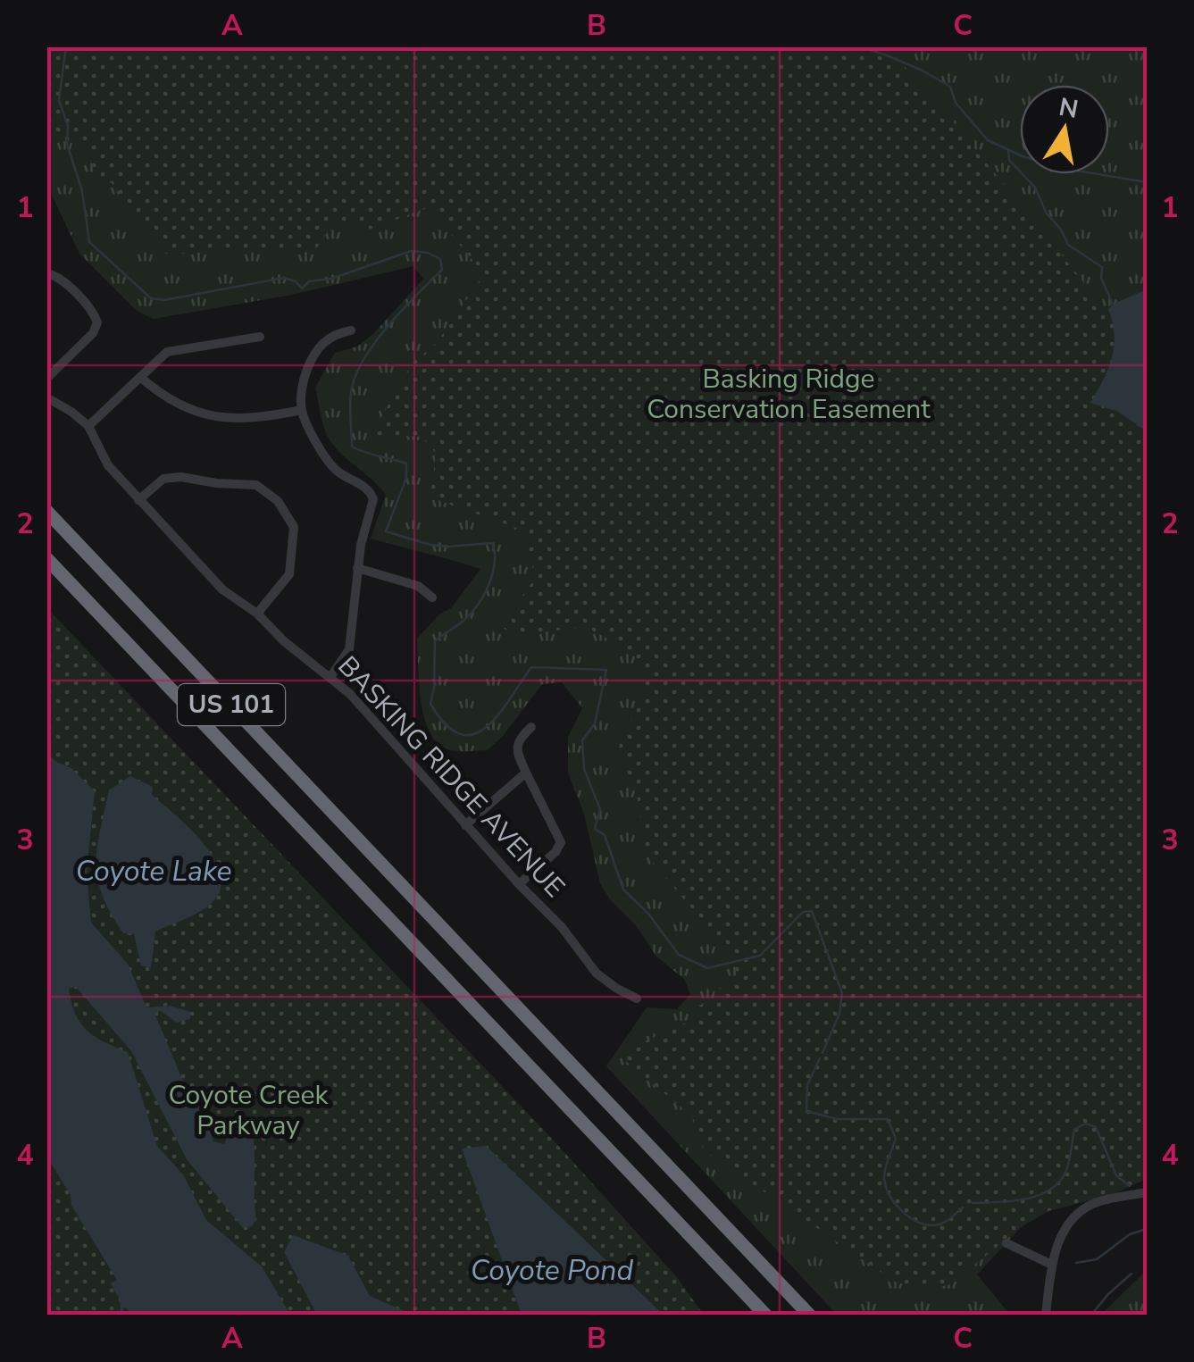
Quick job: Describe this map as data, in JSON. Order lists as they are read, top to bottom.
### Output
{
  "streets": {
    "highway": ["US 101"],
    "street": ["BASKING RIDGE AVENUE"]
  },
  "water": ["Coyote Lake", "Coyote Pond"],
  "parks": ["Basking Ridge Conservation Easement", "Coyote Creek Parkway"],
  "north": "top",
  "grid": {
    "columns": ["A", "B", "C"],
    "rows": [
      "1",
      "2",
      "3",
      "4"
    ]
  }
}
